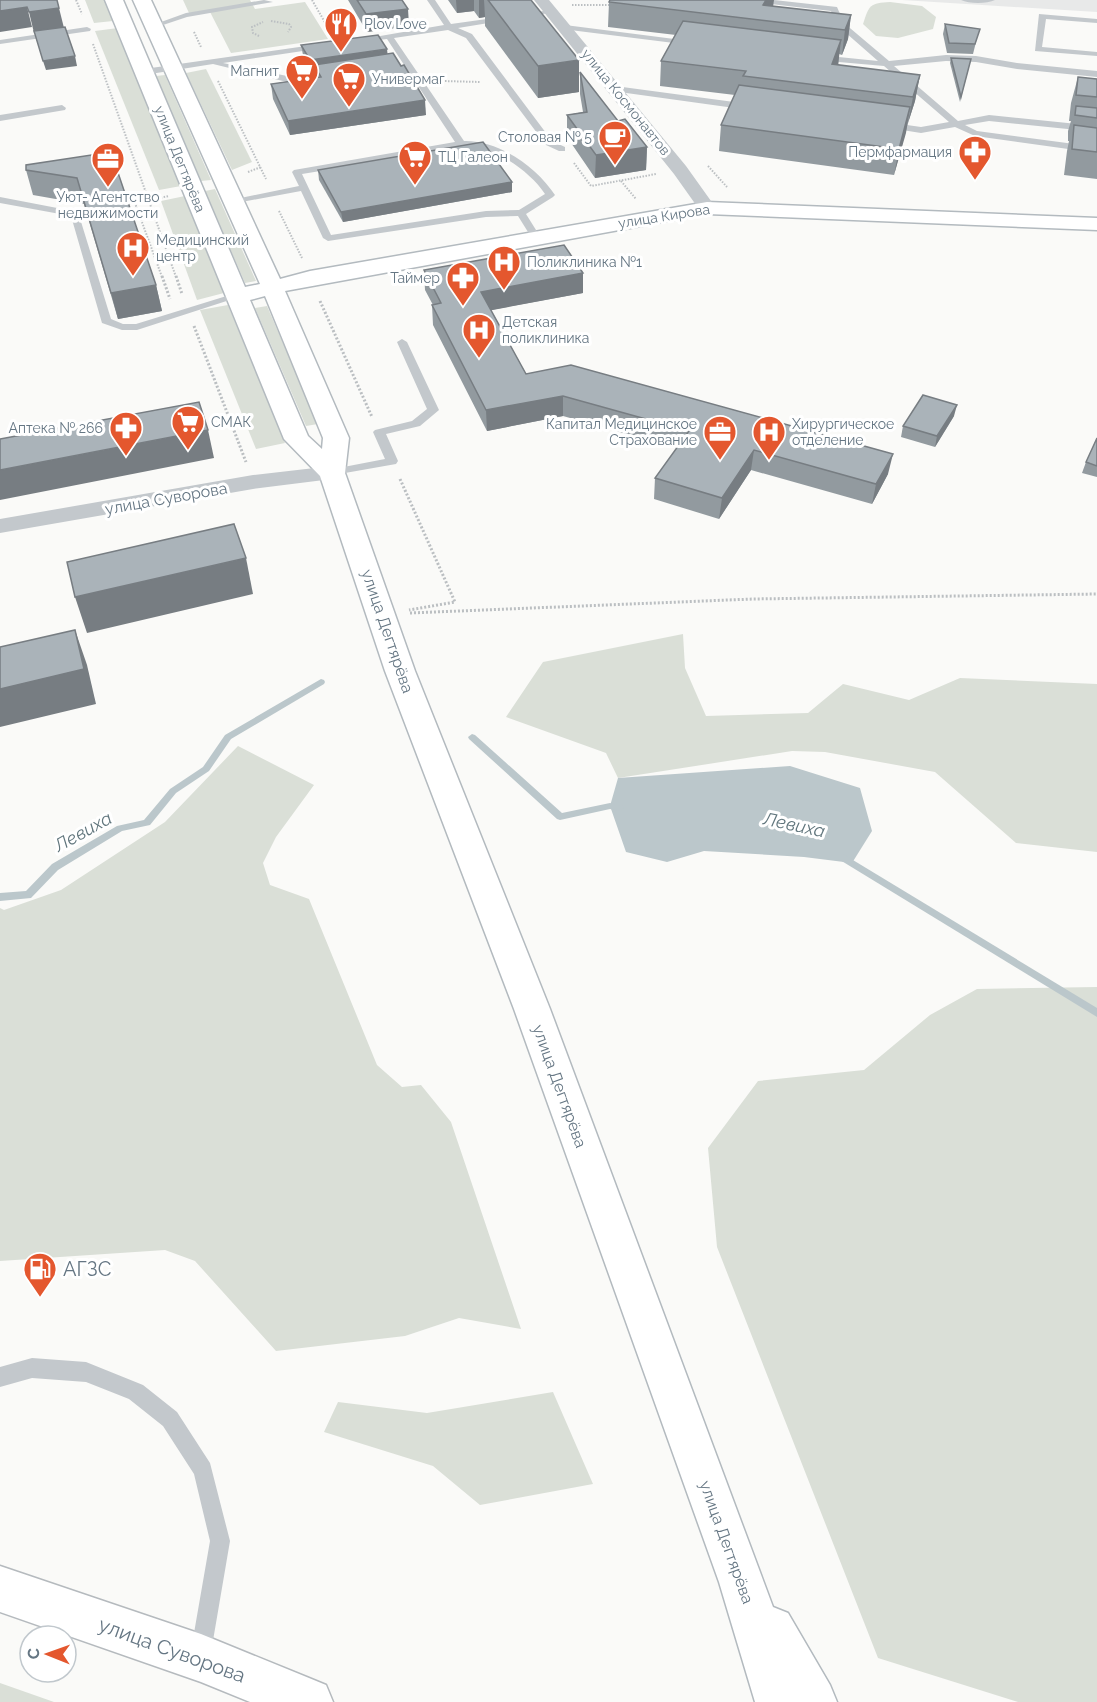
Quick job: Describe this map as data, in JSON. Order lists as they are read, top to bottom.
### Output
{
  "streets": {
    "main road": ["улица Дегтярёва", "улица Кирова", "улица Суворова"],
    "street": ["улица Космонавтов"]
  },
  "crossings": [
    ["улица Космонавтов", "улица Кирова"],
    ["улица Дегтярёва", "улица Кирова"],
    ["улица Дегтярёва", "улица Суворова"]
  ],
  "water": ["Левиха"],
  "places": {
    "restaurant": ["Plov Love"],
    "supermarket": [
      "Магнит",
      "Универмаг",
      "ТЦ Галеон",
      "СМАК"
    ],
    "cafe": ["Столовая № 5"],
    "pharmacy": ["Пермфармация", "Таймер", "Аптека № 266"],
    "office": ["Уют- Агентство недвижимости", "Капитал Медицинское Страхование"],
    "hospital": [
      "Медицинский центр",
      "Поликлиника №1",
      "Детская поликлиника",
      "Хирургическое отделение"
    ],
    "fuel station": ["АГЗС"]
  },
  "north": "left"
}
